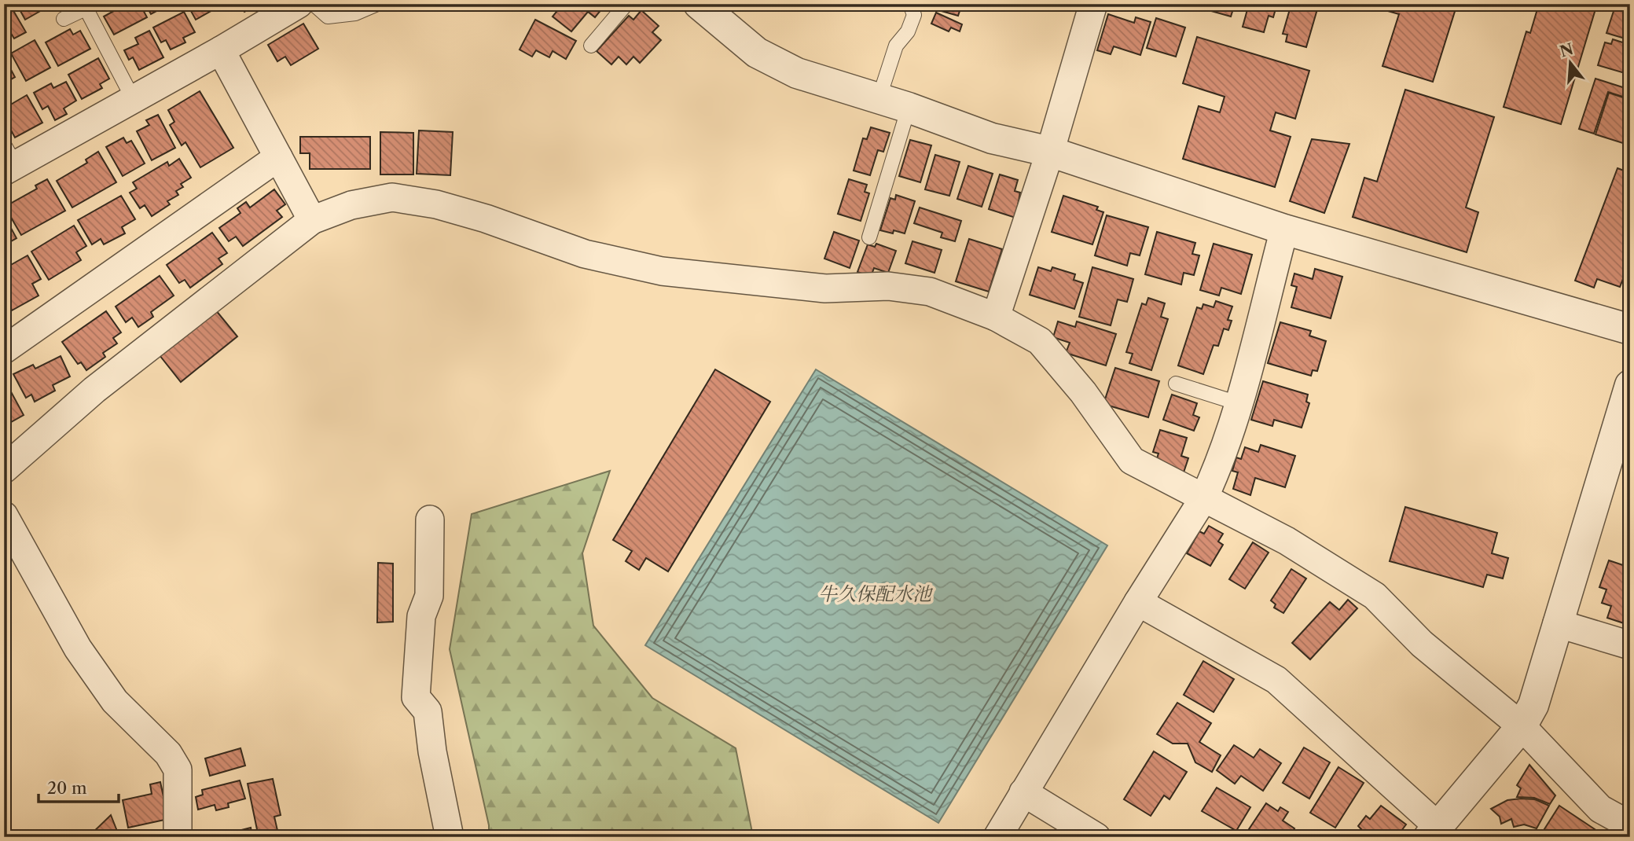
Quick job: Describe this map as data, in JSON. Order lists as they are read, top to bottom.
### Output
{
  "water": ["牛久保配水池"],
  "scale_bar": "20 m",
  "north": "top"
}
